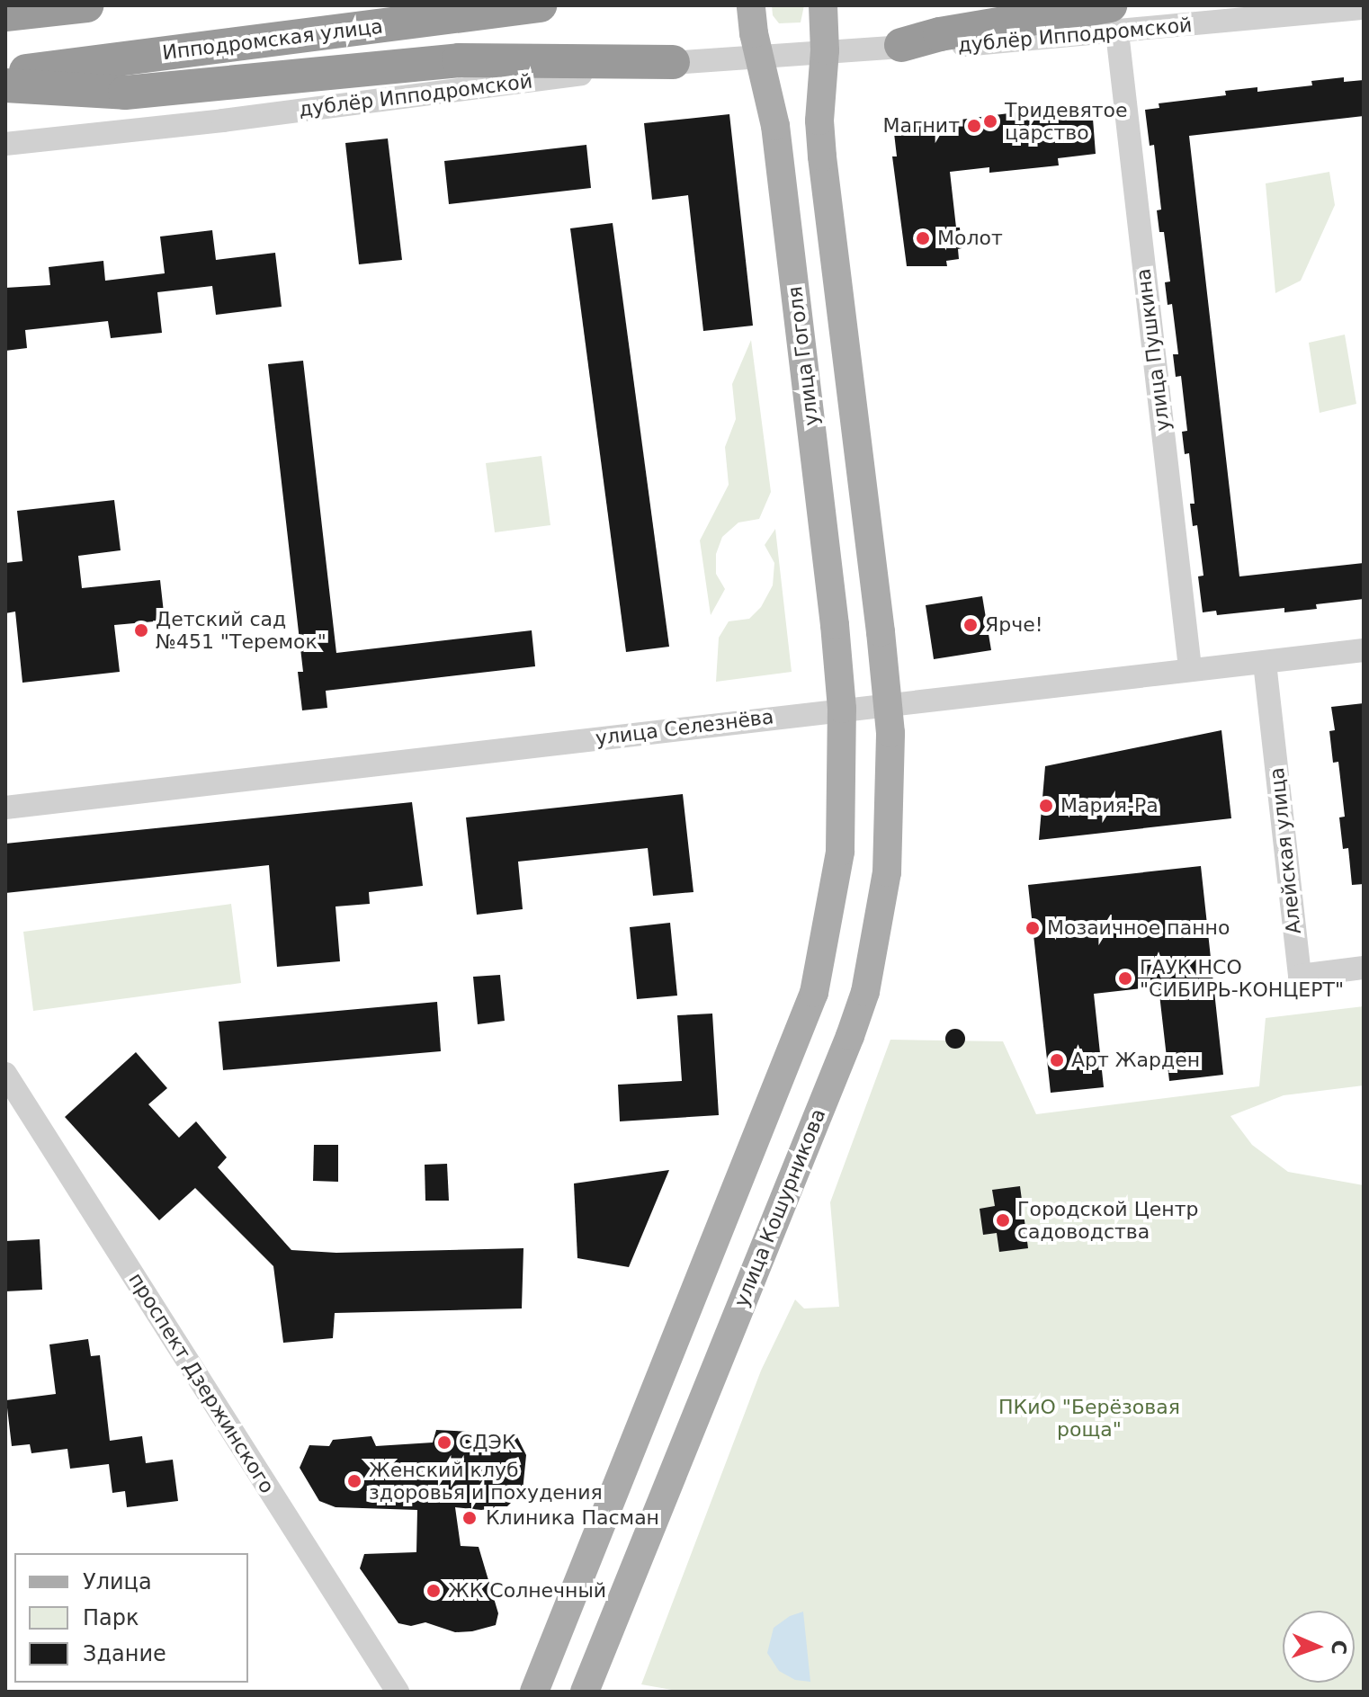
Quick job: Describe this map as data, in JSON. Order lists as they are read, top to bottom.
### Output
{
  "streets": {
    "highway": ["Ипподромская улица"],
    "main road": ["улица Гоголя", "улица Кошурникова"],
    "street": [
      "дублёр Ипподромской",
      "улица Пушкина",
      "улица Селезнёва",
      "Алейская улица",
      "проспект Дзержинского"
    ]
  },
  "crossings": [
    ["дублёр Ипподромской", "улица Пушкина"],
    ["дублёр Ипподромской", "улица Гоголя"],
    ["улица Пушкина", "улица Селезнёва"],
    ["улица Гоголя", "улица Селезнёва"],
    ["улица Селезнёва", "Алейская улица"],
    ["улица Селезнёва", "улица Кошурникова"]
  ],
  "parks": ["ПКиО \"Берёзовая роща\""],
  "places": [
    "Тридевятое царство",
    "Магнит",
    "Молот",
    "Ярче!",
    "Детский сад №451 \"Теремок\"",
    "Мария-Ра",
    "Мозаичное панно",
    "ГАУК НСО \"СИБИРЬ-КОНЦЕРТ\"",
    "Арт Жарден",
    "Городской Центр садоводства",
    "СДЭК",
    "Женский клуб здоровья и похудения",
    "Клиника Пасман",
    "ЖК Солнечный"
  ],
  "legend": ["Улица", "Парк", "Здание"],
  "north": "right"
}
